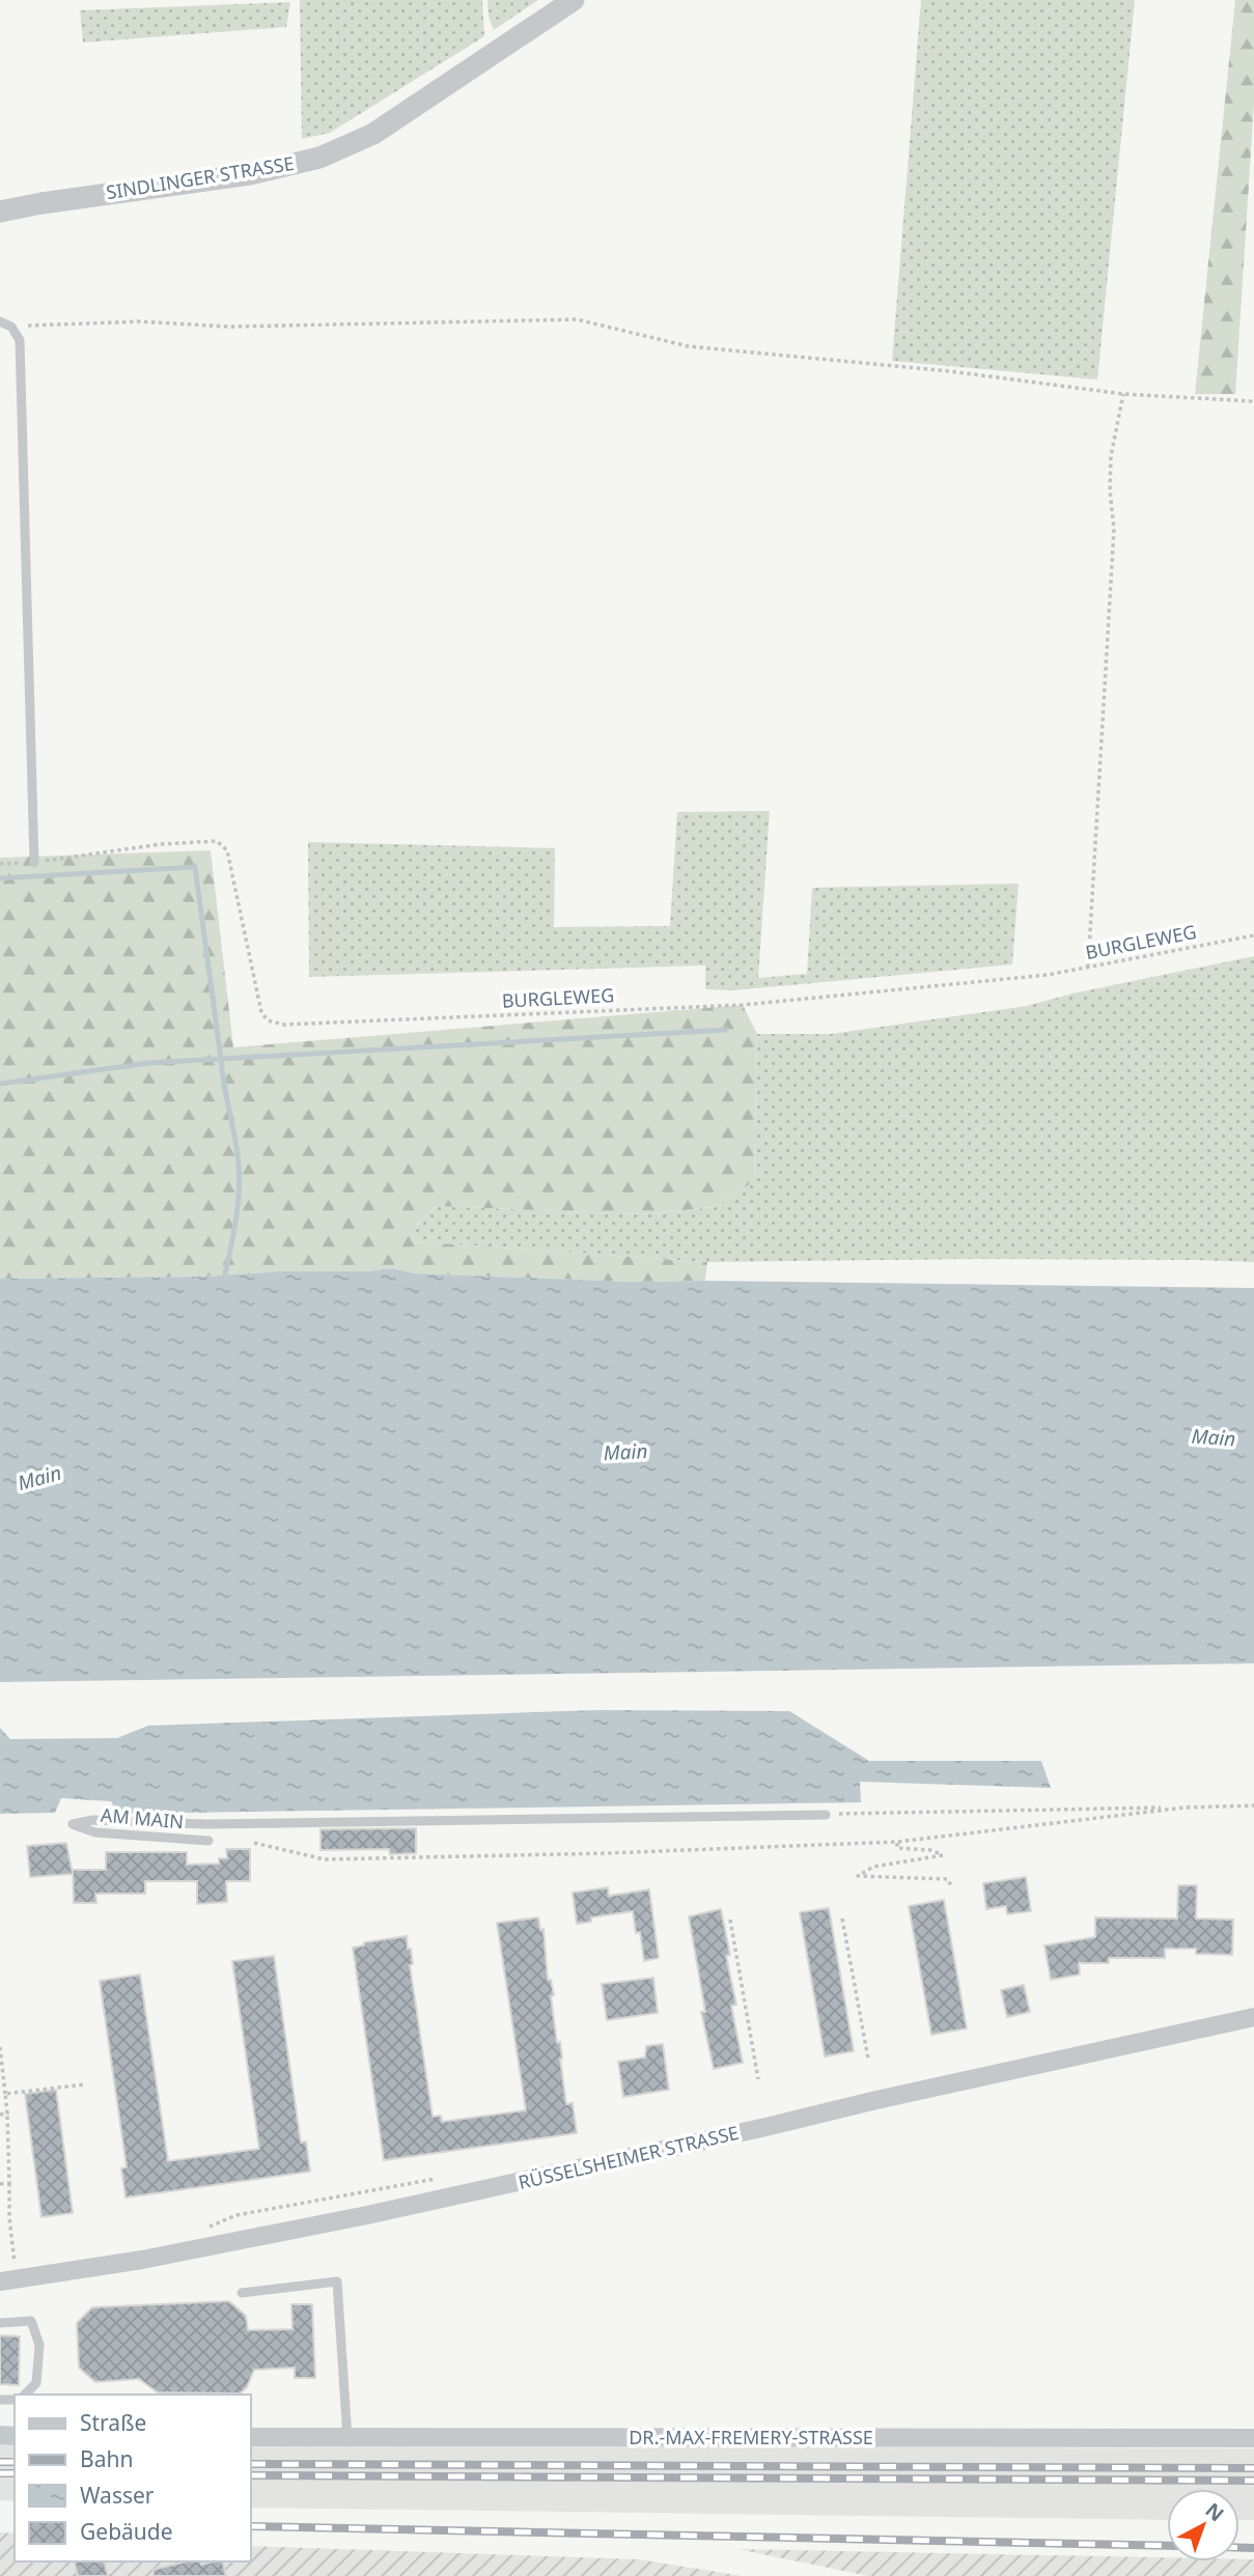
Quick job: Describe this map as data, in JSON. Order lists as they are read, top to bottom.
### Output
{
  "streets": {
    "street": ["SINDLINGER STRASSE", "RÜSSELSHEIMER STRASSE", "DR.-MAX-FREMERY-STRASSE"],
    "lane": ["AM MAIN"],
    "path": ["BURGLEWEG"]
  },
  "water": ["Main"],
  "legend": [
    "Straße",
    "Bahn",
    "Wasser",
    "Gebäude"
  ],
  "north": "top right"
}
